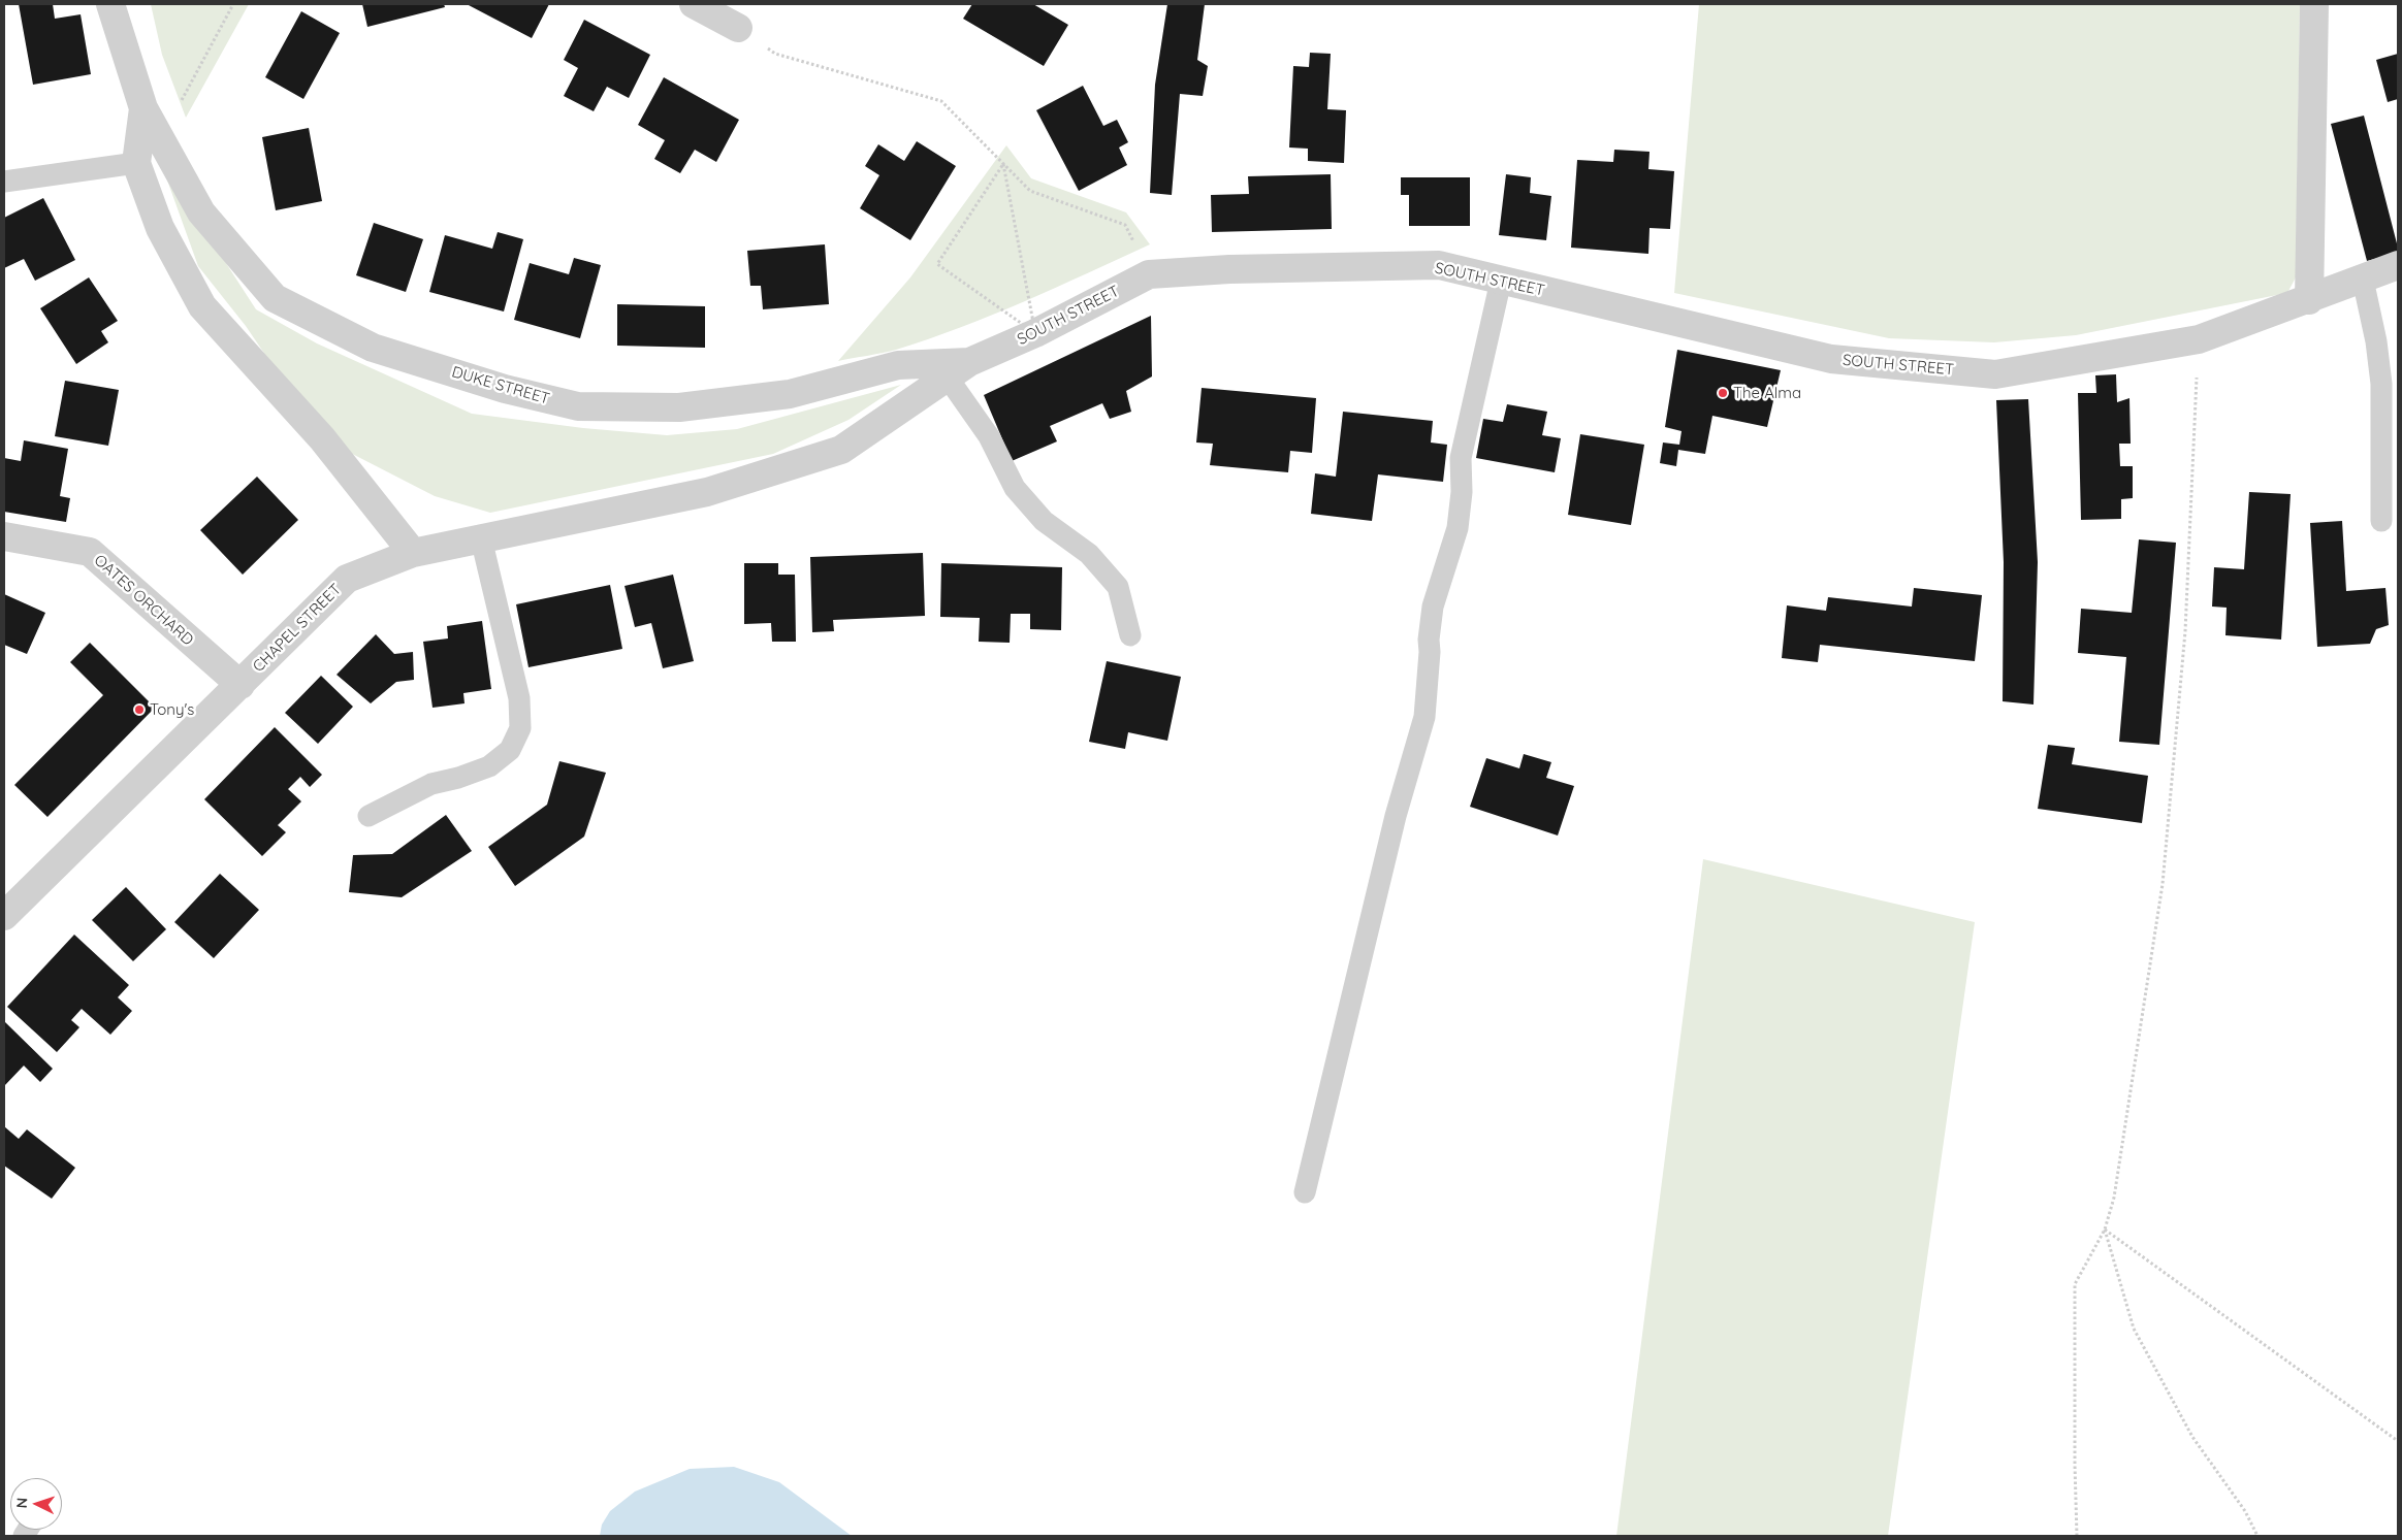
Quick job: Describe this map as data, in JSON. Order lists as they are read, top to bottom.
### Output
{
  "streets": {
    "street": [
      "SOUTH STREET",
      "DUKE STREET",
      "OATES ORCHARD",
      "CHAPEL STREET"
    ]
  },
  "crossings": [
    ["SOUTH STREET", "DUKE STREET"],
    ["SOUTH STREET", "CHAPEL STREET"],
    ["DUKE STREET", "CHAPEL STREET"],
    ["OATES ORCHARD", "CHAPEL STREET"]
  ],
  "places": ["The Alma", "Tony's"],
  "north": "left"
}
